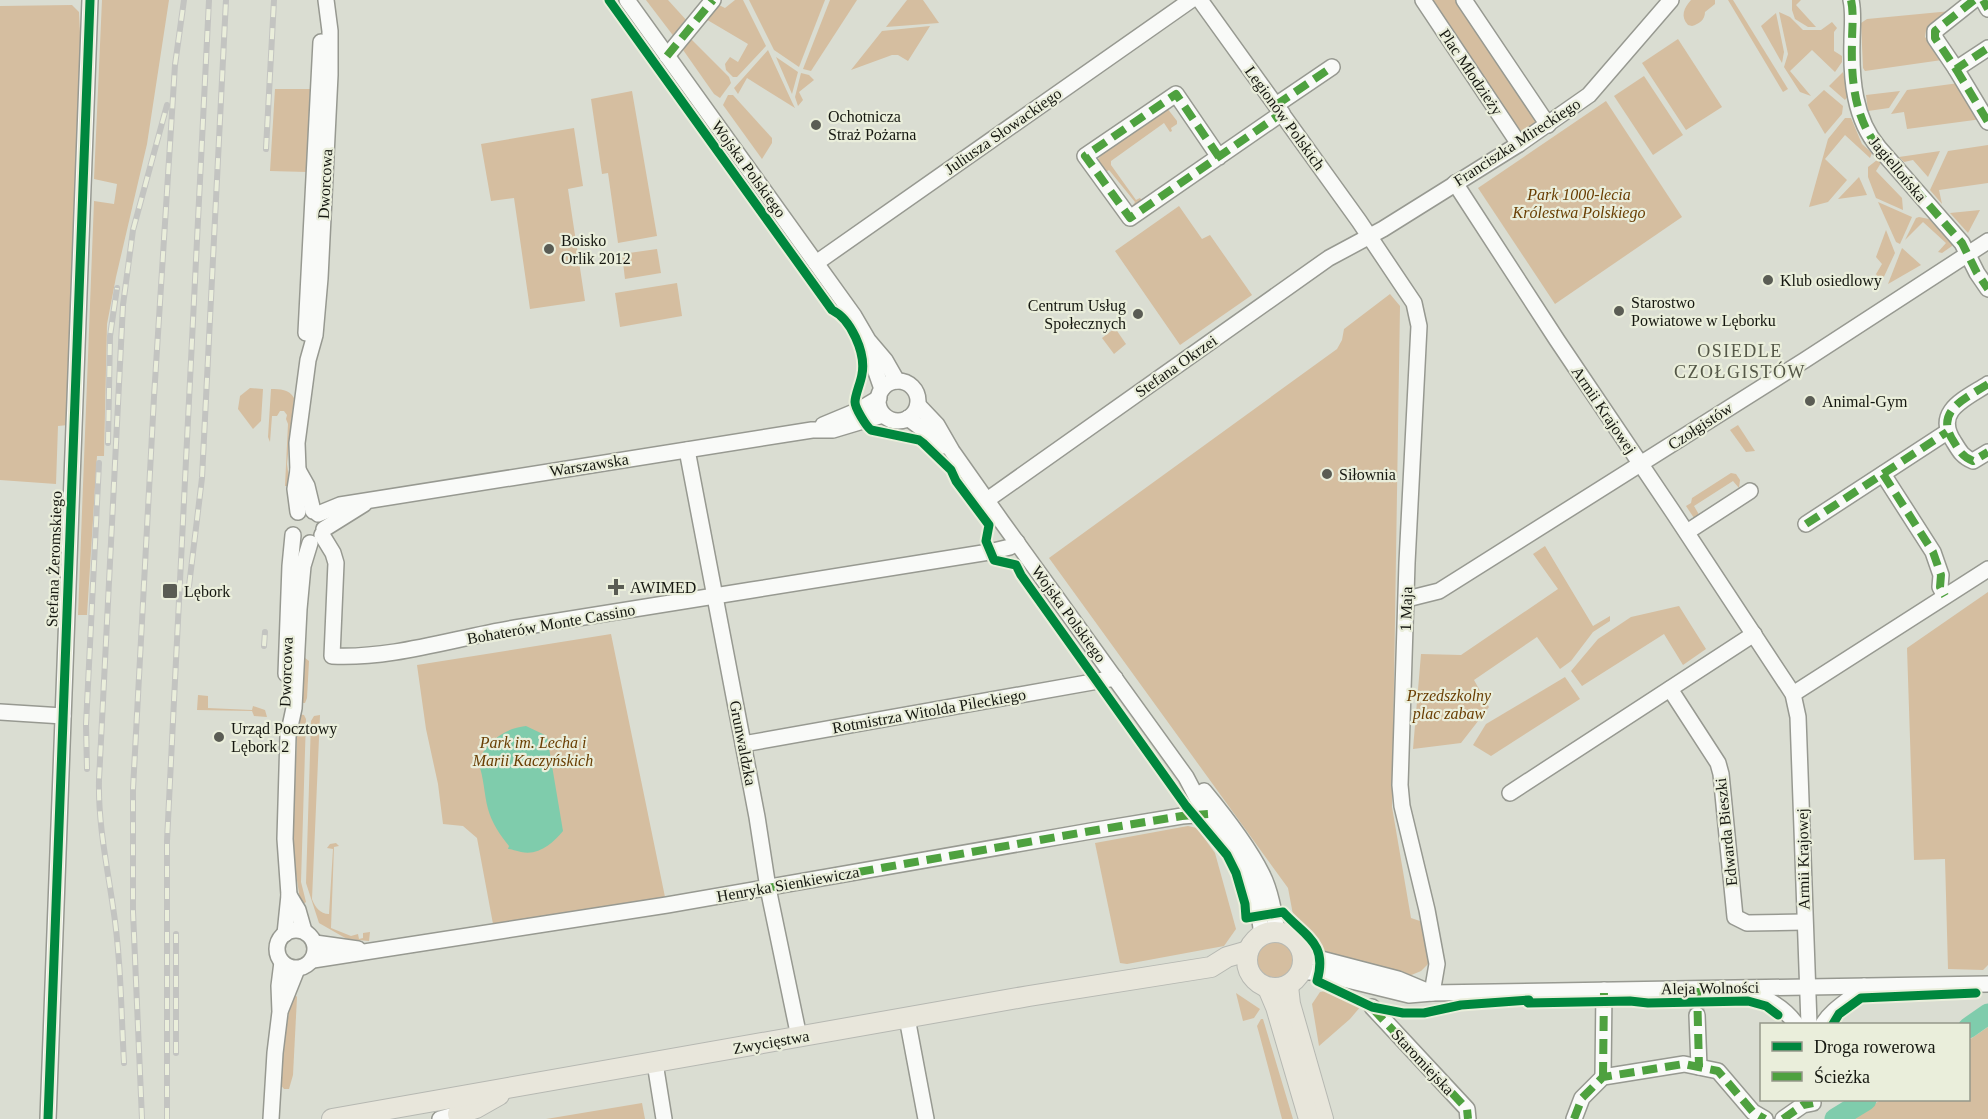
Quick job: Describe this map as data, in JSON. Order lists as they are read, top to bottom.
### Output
{
  "streets": {
    "main road": ["Zwycięstwa"],
    "street": [
      "Plac Młodzieży",
      "Legionów Polskich",
      "Juliusza Słowackiego",
      "Franciszka Mireckiego",
      "Wojska Polskiego",
      "Jagiellońska",
      "Dworcowa",
      "Stefana Okrzei",
      "Armii Krajowej",
      "Czołgistów",
      "Warszawska",
      "Stefana Żeromskiego",
      "1 Maja",
      "Bohaterów Monte Cassino",
      "Rotmistrza Witolda Pileckiego",
      "Grunwaldzka",
      "Edwarda Bieszki",
      "Henryka Sienkiewicza",
      "Aleja Wolności",
      "Staromiejska"
    ]
  },
  "crossings": [
    ["Plac Młodzieży", "Franciszka Mireckiego"],
    ["Legionów Polskich", "Franciszka Mireckiego"],
    ["Legionów Polskich", "Stefana Okrzei"],
    ["Legionów Polskich", "1 Maja"],
    ["Juliusza Słowackiego", "Wojska Polskiego"],
    ["Franciszka Mireckiego", "Stefana Okrzei"],
    ["Franciszka Mireckiego", "Armii Krajowej"],
    ["Franciszka Mireckiego", "1 Maja"],
    ["Wojska Polskiego", "Stefana Okrzei"],
    ["Wojska Polskiego", "Warszawska"],
    ["Wojska Polskiego", "Bohaterów Monte Cassino"],
    ["Wojska Polskiego", "Rotmistrza Witolda Pileckiego"],
    ["Wojska Polskiego", "Henryka Sienkiewicza"],
    ["Wojska Polskiego", "Aleja Wolności"],
    ["Wojska Polskiego", "Zwycięstwa"],
    ["Jagiellońska", "Czołgistów"],
    ["Dworcowa", "Warszawska"],
    ["Dworcowa", "Bohaterów Monte Cassino"],
    ["Dworcowa", "Henryka Sienkiewicza"],
    ["Stefana Okrzei", "1 Maja"],
    ["Armii Krajowej", "Czołgistów"],
    ["Armii Krajowej", "Edwarda Bieszki"],
    ["Armii Krajowej", "Aleja Wolności"],
    ["Czołgistów", "1 Maja"],
    ["Warszawska", "Bohaterów Monte Cassino"],
    ["Warszawska", "Grunwaldzka"],
    ["1 Maja", "Aleja Wolności"],
    ["Bohaterów Monte Cassino", "Grunwaldzka"],
    ["Rotmistrza Witolda Pileckiego", "Grunwaldzka"],
    ["Grunwaldzka", "Henryka Sienkiewicza"],
    ["Grunwaldzka", "Zwycięstwa"],
    ["Aleja Wolności", "Zwycięstwa"]
  ],
  "districts": ["OSIEDLE CZOŁGISTÓW"],
  "parks": ["Park 1000-lecia Królestwa Polskiego", "Przedszkolny plac zabaw", "Park im. Lecha i Marii Kaczyńskich"],
  "places": {
    "other": [
      "Ochotnicza Straż Pożarna",
      "Boisko Orlik 2012",
      "Klub osiedlowy",
      "Starostwo Powiatowe w Lęborku",
      "Centrum Usług Społecznych",
      "Animal-Gym",
      "Siłownia",
      "Urząd Pocztowy Lębork 2"
    ],
    "health": ["AWIMED"],
    "transit": ["Lębork"]
  },
  "legend": ["Droga rowerowa", "Ścieżka"]
}
